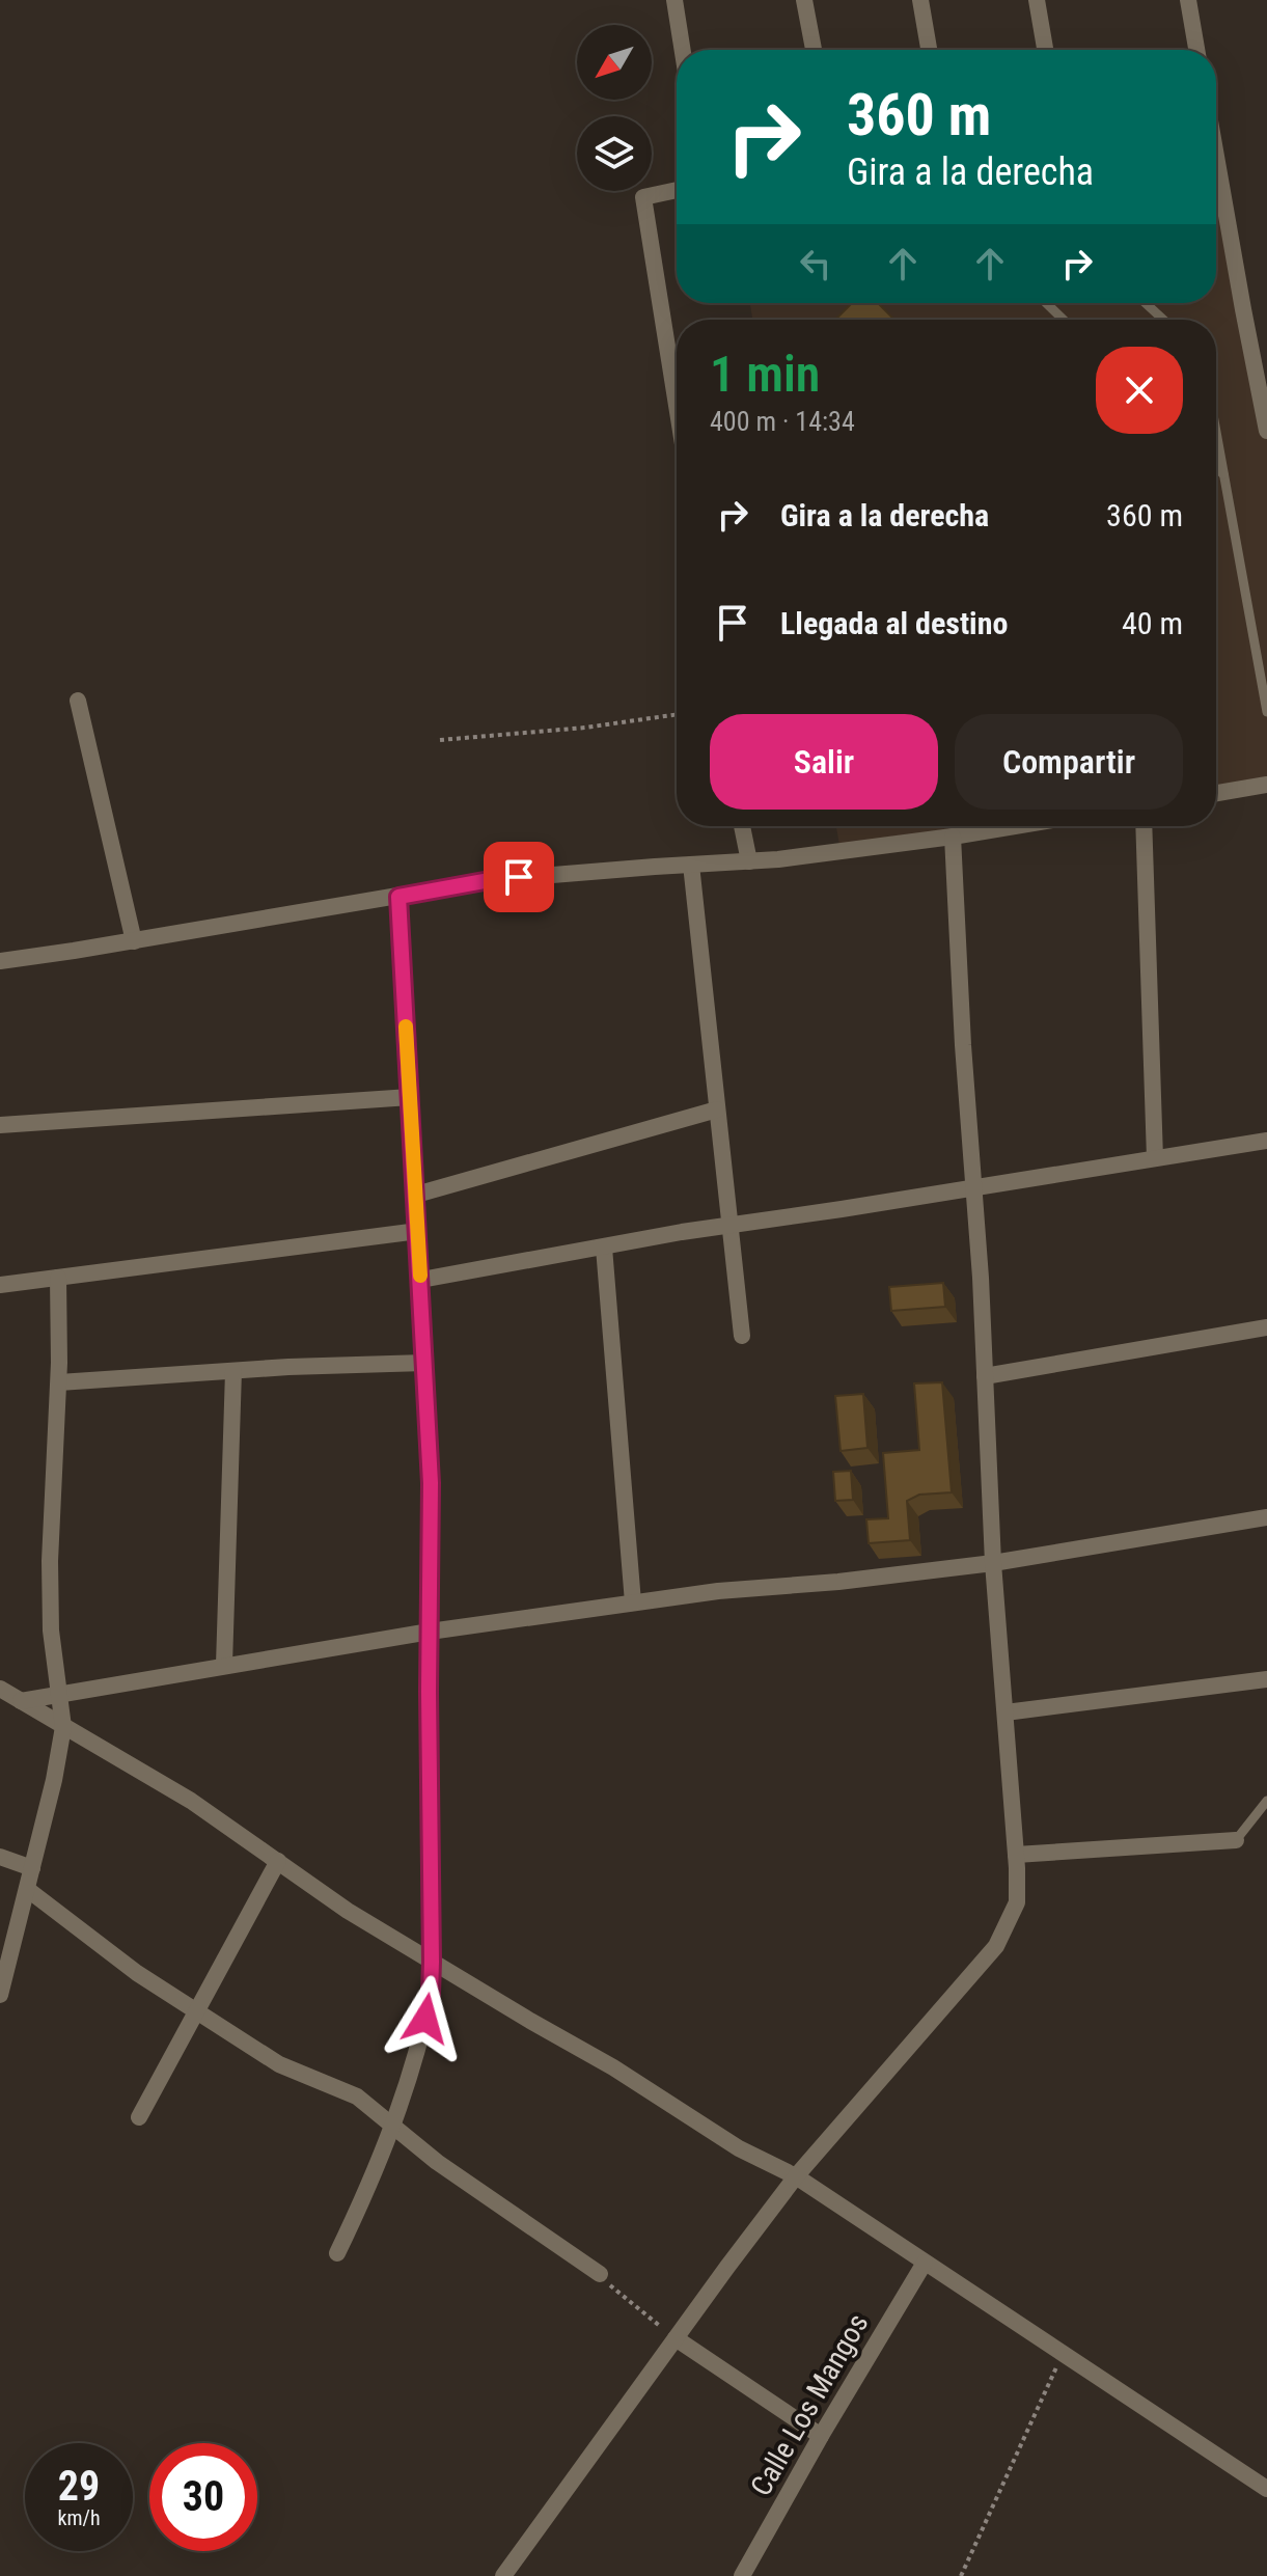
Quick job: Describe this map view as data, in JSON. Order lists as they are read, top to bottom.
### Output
{
  "streets": {
    "street": ["Calle Los Mangos"]
  },
  "north": "bottom left",
  "page": {
    "turn": ["360 m", "Gira a la derecha"],
    "heading": ["1 min", "400 m · 14:34"],
    "list": [
      {
        "name": "Gira a la derecha",
        "value": "360 m"
      },
      {
        "name": "Llegada al destino",
        "value": "40 m"
      }
    ],
    "buttons": ["Salir", "Compartir"],
    "speed": "29 km/h",
    "limit": "30"
  }
}
